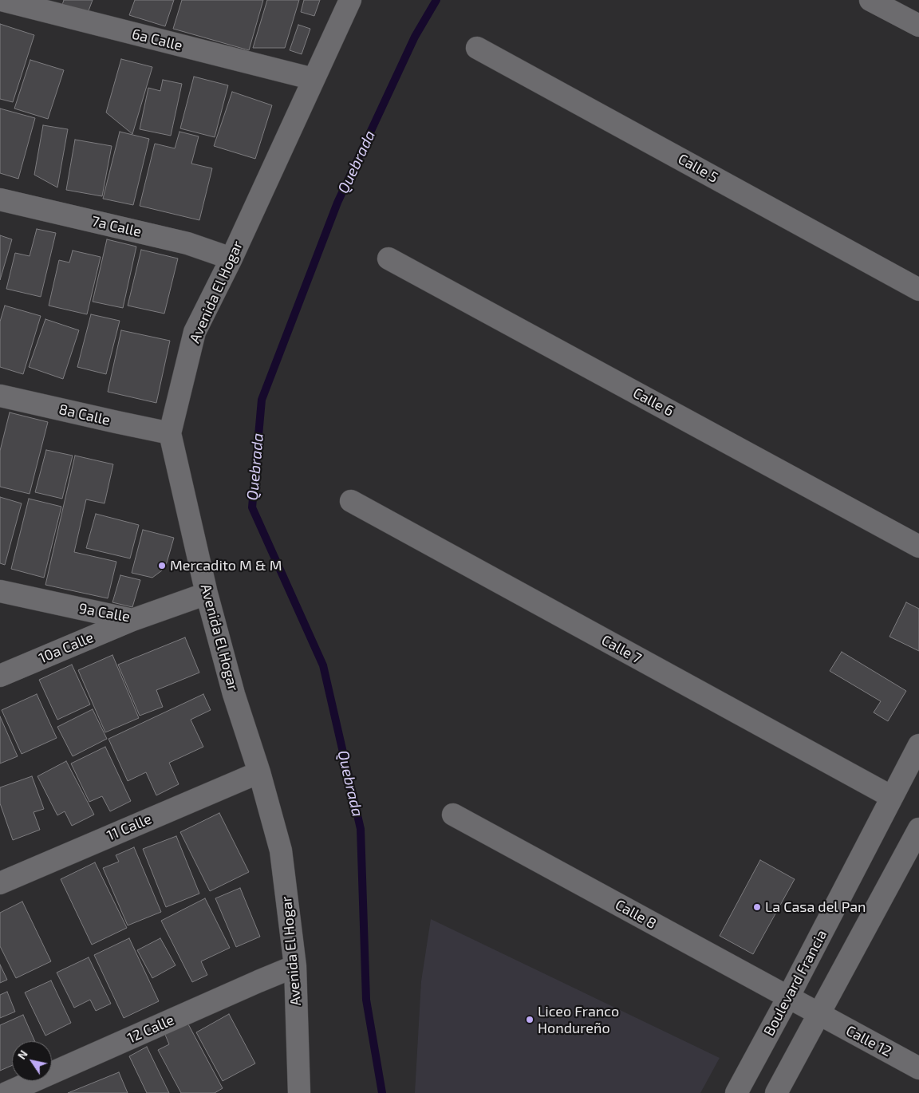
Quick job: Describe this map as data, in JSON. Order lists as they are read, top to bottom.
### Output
{
  "streets": {
    "street": [
      "6a Calle",
      "Calle 5",
      "7a Calle",
      "Avenida El Hogar",
      "Calle 6",
      "8a Calle",
      "9a Calle",
      "10a Calle",
      "Calle 7",
      "11 Calle",
      "Calle 8",
      "Boulevard Francia",
      "12 Calle",
      "Calle 12"
    ]
  },
  "crossings": [
    ["6a Calle", "Avenida El Hogar"],
    ["7a Calle", "Avenida El Hogar"],
    ["Avenida El Hogar", "8a Calle"],
    ["Avenida El Hogar", "9a Calle"],
    ["Avenida El Hogar", "11 Calle"],
    ["Avenida El Hogar", "12 Calle"],
    ["9a Calle", "10a Calle"],
    ["Calle 7", "Boulevard Francia"],
    ["Calle 8", "Boulevard Francia"],
    ["Calle 8", "Calle 12"]
  ],
  "water": ["Quebrada"],
  "places": ["Mercadito M & M", "La Casa del Pan", "Liceo Franco Hondureño"],
  "north": "top left"
}
